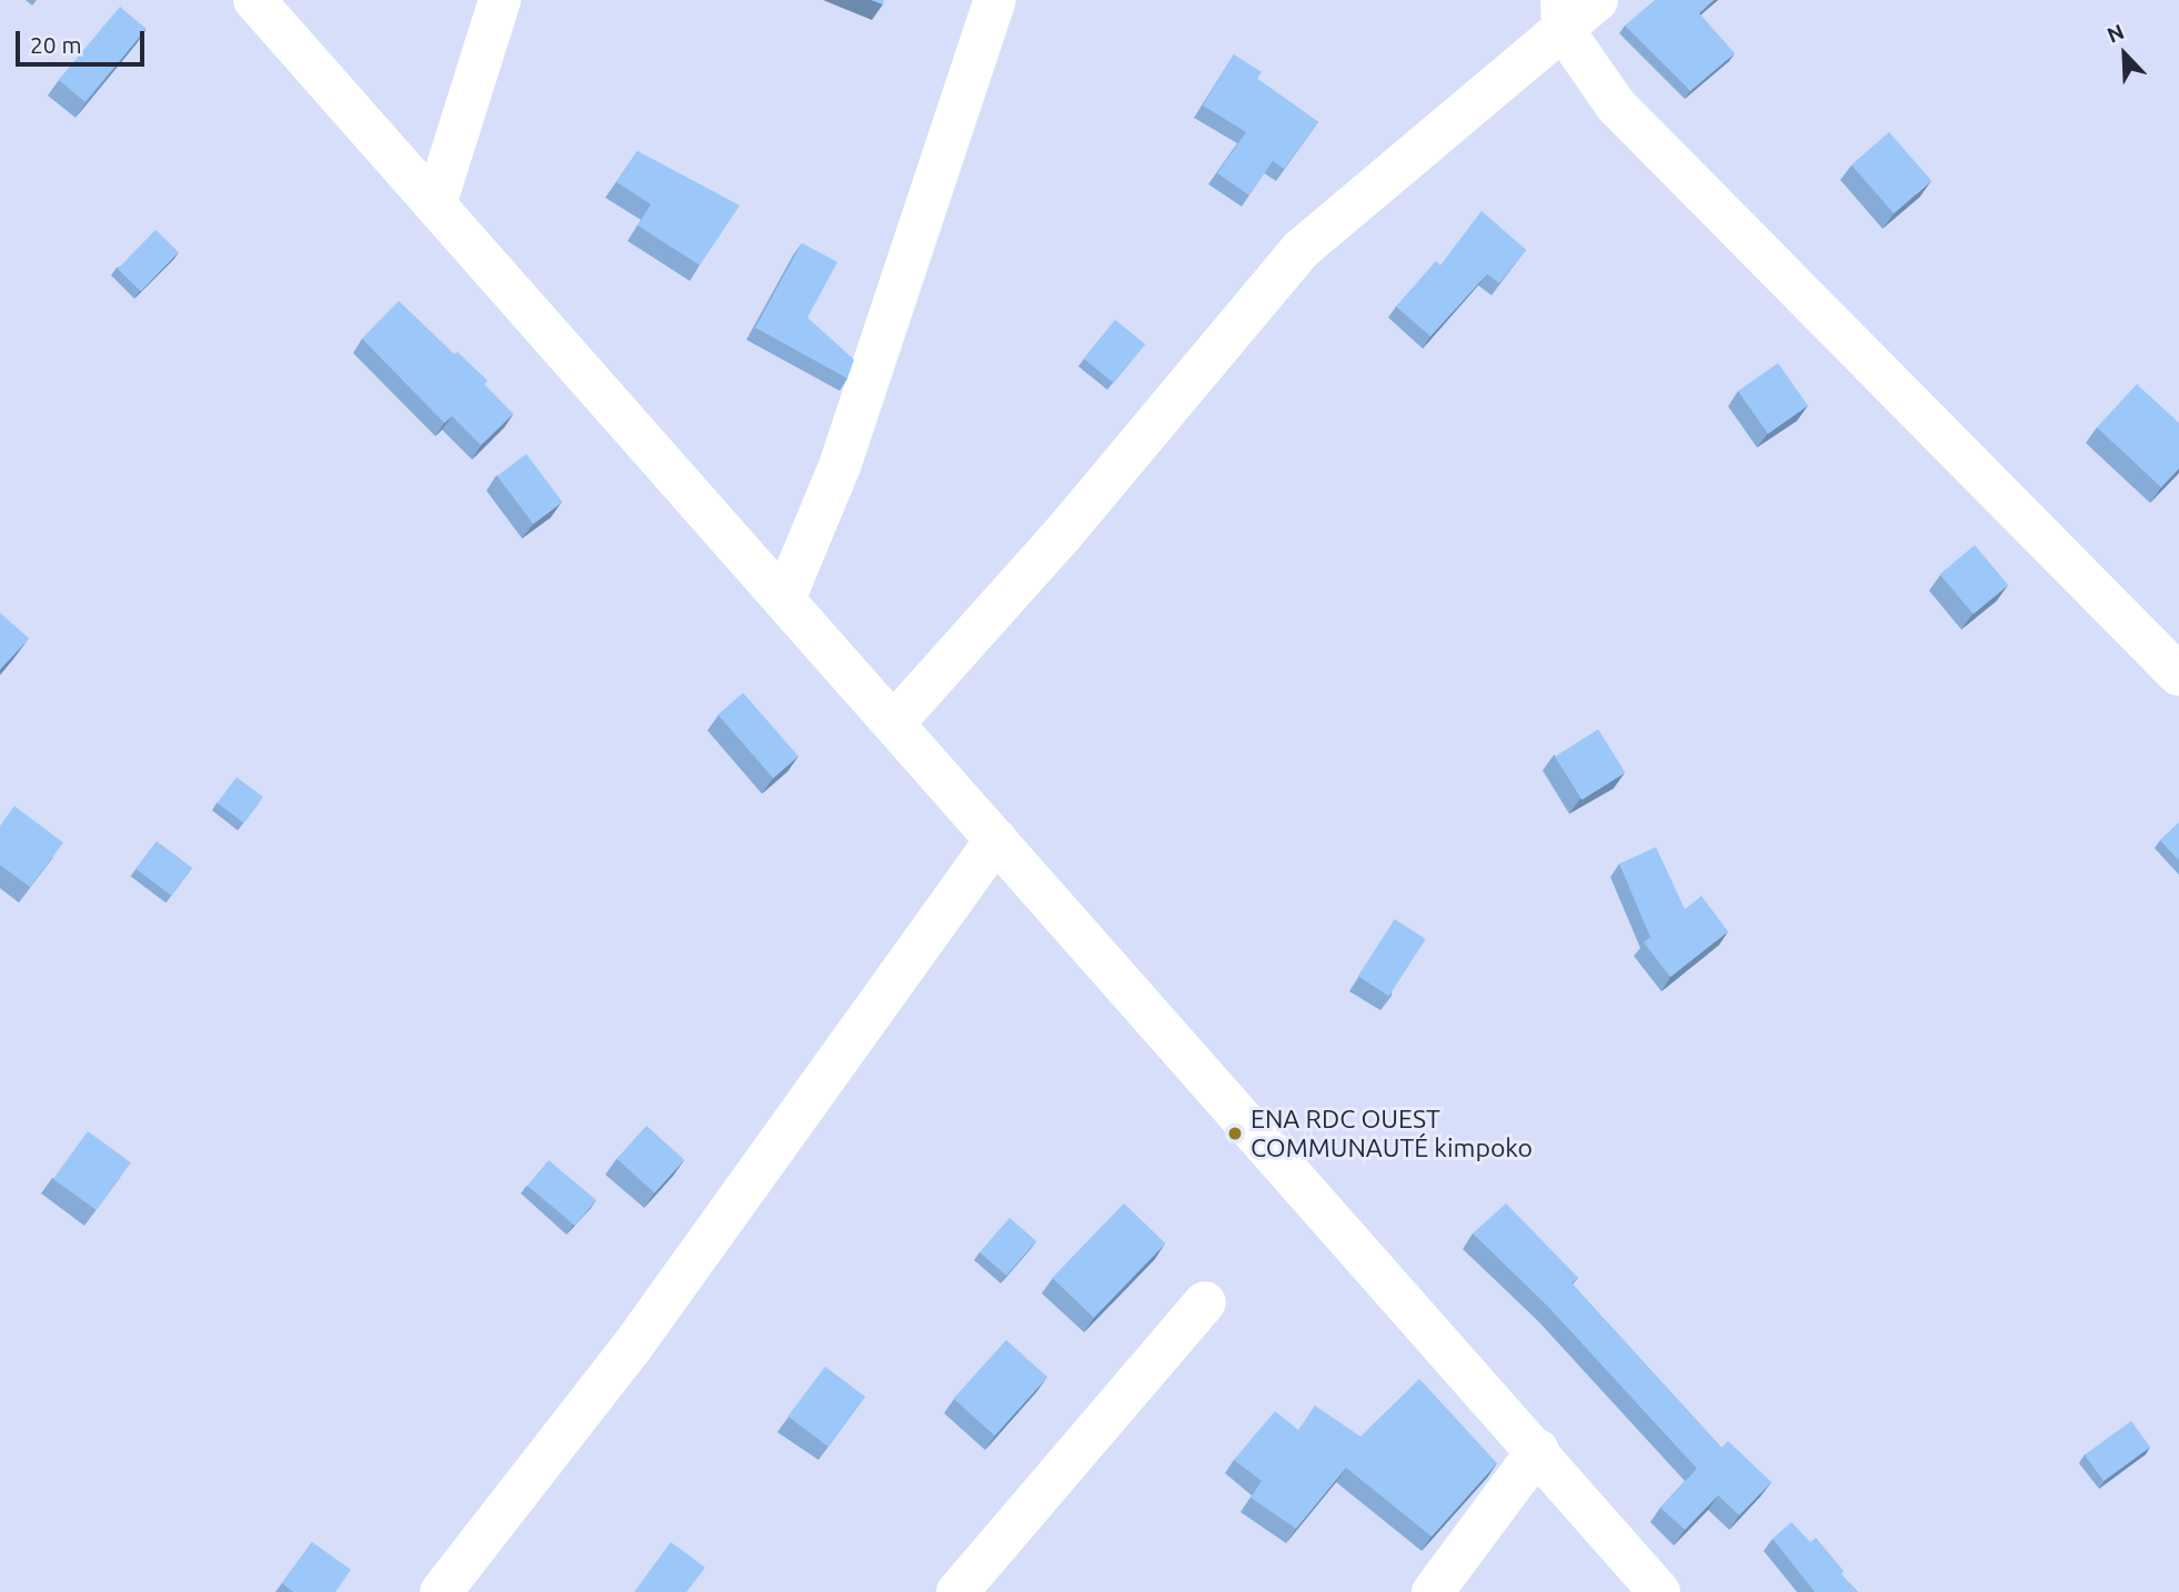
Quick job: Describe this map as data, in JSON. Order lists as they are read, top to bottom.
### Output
{
  "places": ["ENA RDC OUEST COMMUNAUTÉ kimpoko"],
  "scale_bar": "20 m",
  "north": "top left"
}
